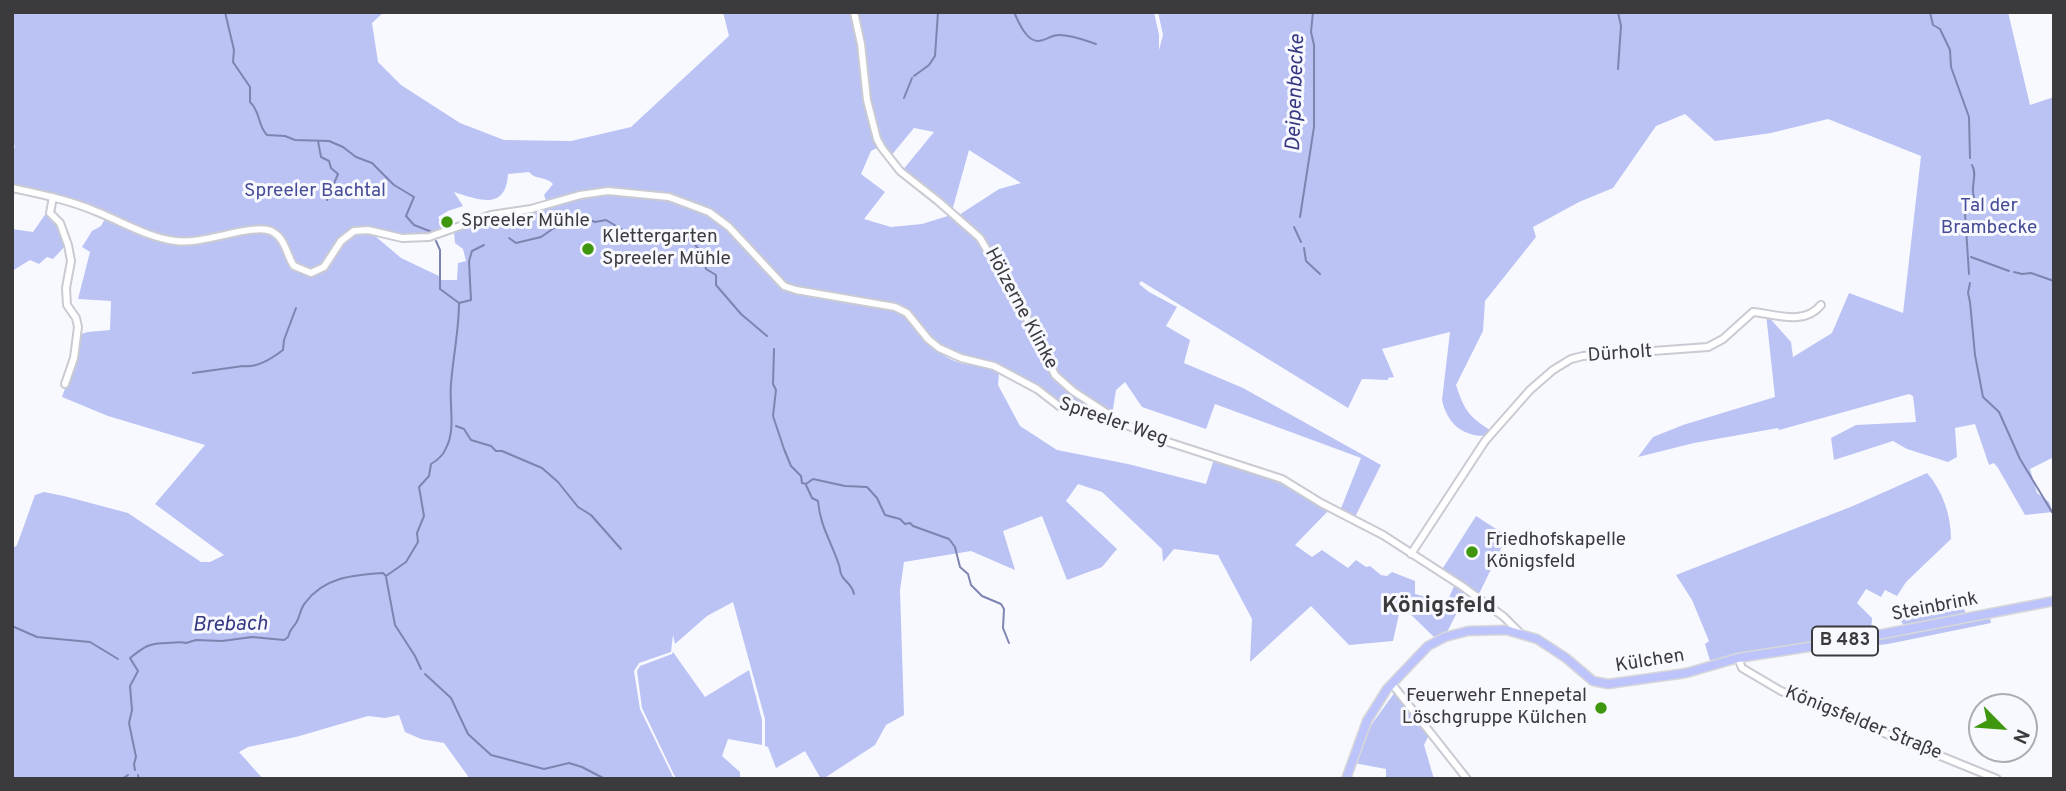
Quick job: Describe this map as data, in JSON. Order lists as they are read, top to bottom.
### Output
{
  "streets": {
    "main road": ["Steinbrink", "B 483", "Külchen"],
    "street": [
      "Hölzerne Klinke",
      "Dürholt",
      "Spreeler Weg",
      "Königsfelder Straße"
    ]
  },
  "crossings": [
    ["Hölzerne Klinke", "Spreeler Weg"],
    ["Dürholt", "Spreeler Weg"],
    ["Spreeler Weg", "Külchen"],
    ["Steinbrink", "Külchen"],
    ["Steinbrink", "Königsfelder Straße"],
    ["Külchen", "Königsfelder Straße"]
  ],
  "districts": ["Königsfeld"],
  "water": ["Deipenbecke", "Brebach"],
  "parks": ["Spreeler Bachtal", "Tal der Brambecke"],
  "places": [
    "Spreeler Mühle",
    "Klettergarten Spreeler Mühle",
    "Friedhofskapelle Königsfeld",
    "Feuerwehr Ennepetal Löschgruppe Külchen"
  ],
  "north": "bottom right"
}
